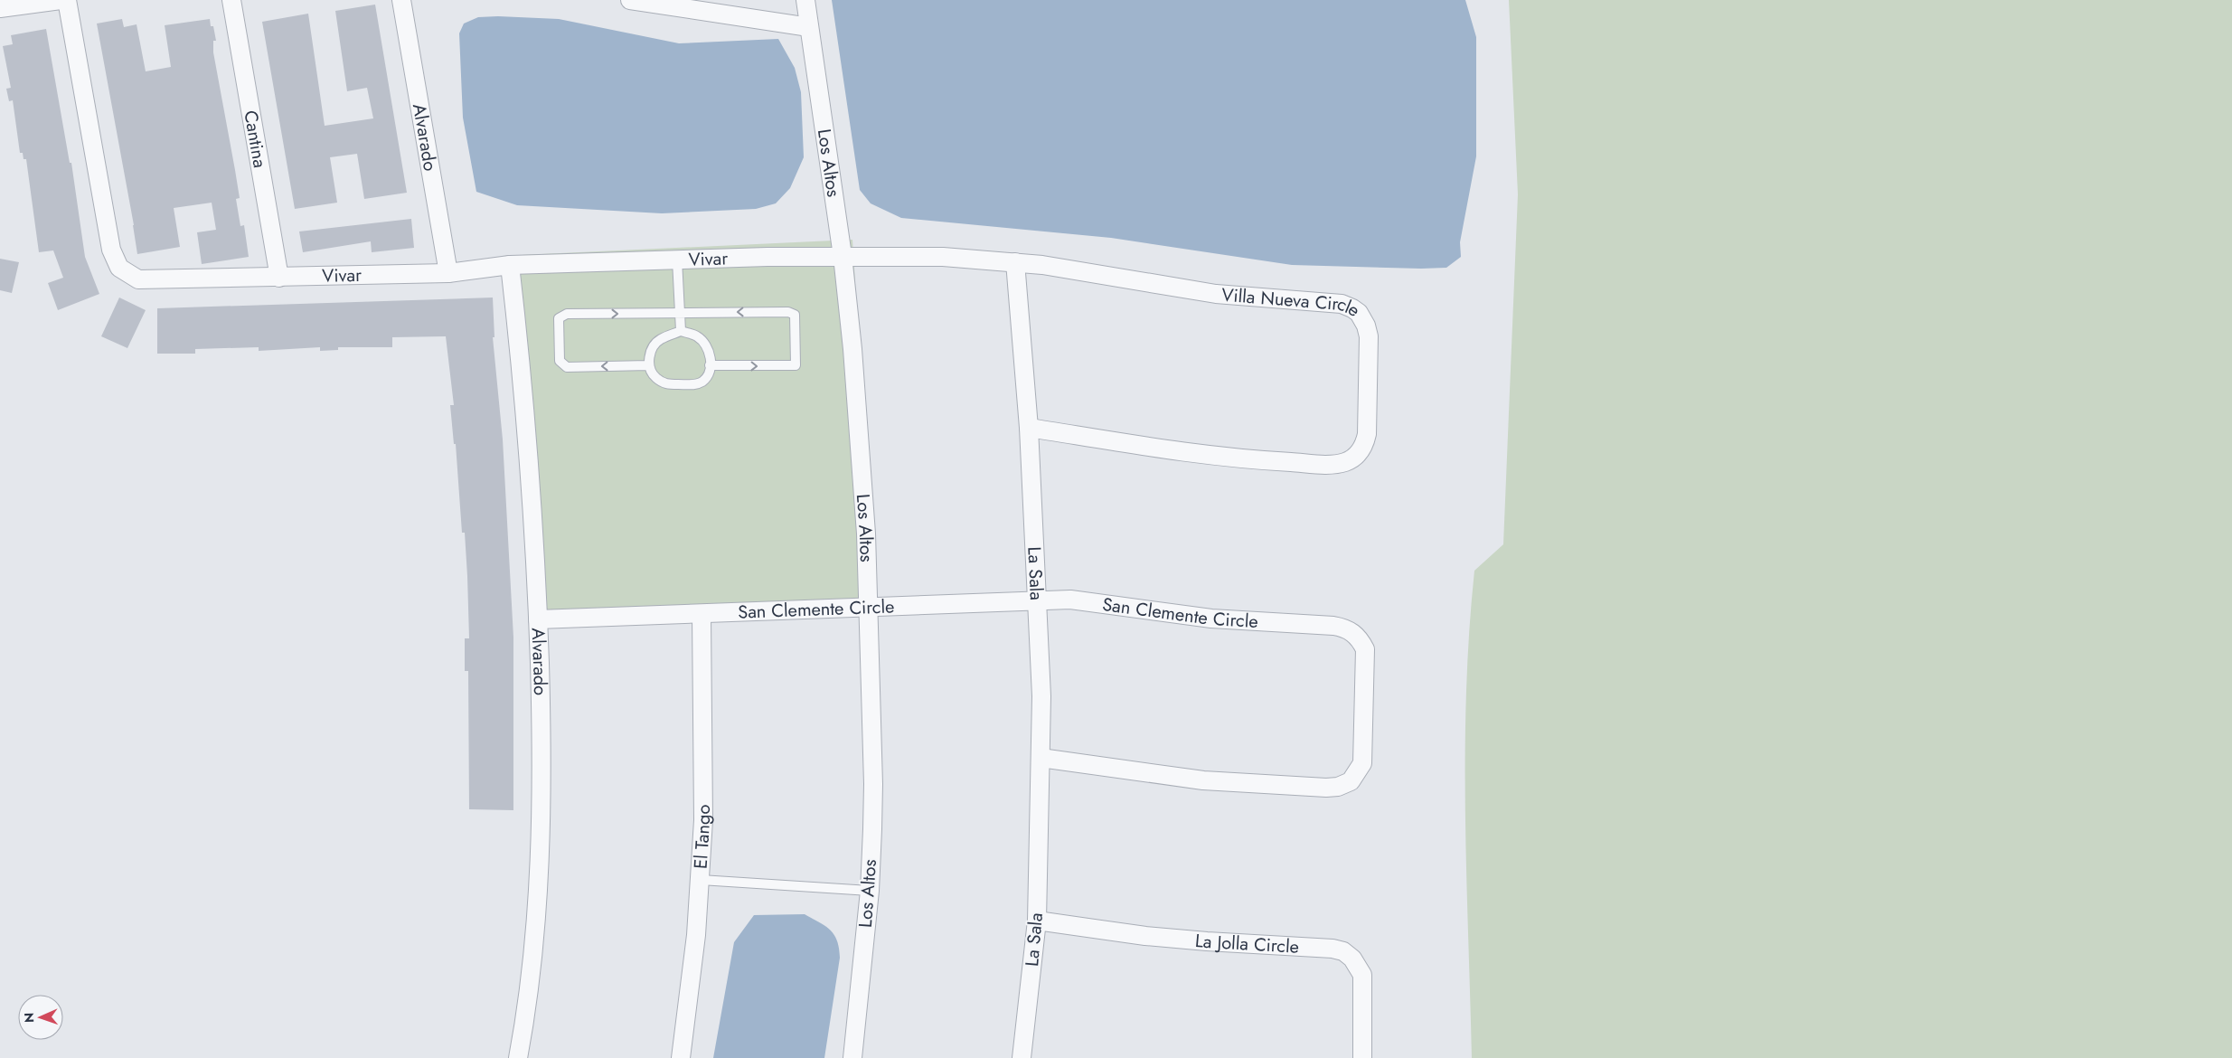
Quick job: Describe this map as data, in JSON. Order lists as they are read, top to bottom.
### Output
{
  "streets": {
    "street": [
      "Alvarado",
      "Cantina",
      "Los Altos",
      "Vivar",
      "Villa Nueva Circle",
      "La Sala",
      "San Clemente Circle",
      "El Tango",
      "La Jolla Circle"
    ]
  },
  "crossings": [
    ["Alvarado", "Vivar"],
    ["Alvarado", "San Clemente Circle"],
    ["Cantina", "Vivar"],
    ["Los Altos", "Vivar"],
    ["Los Altos", "San Clemente Circle"],
    ["Villa Nueva Circle", "La Sala"],
    ["La Sala", "San Clemente Circle"],
    ["La Sala", "La Jolla Circle"],
    ["San Clemente Circle", "El Tango"]
  ],
  "north": "left"
}
